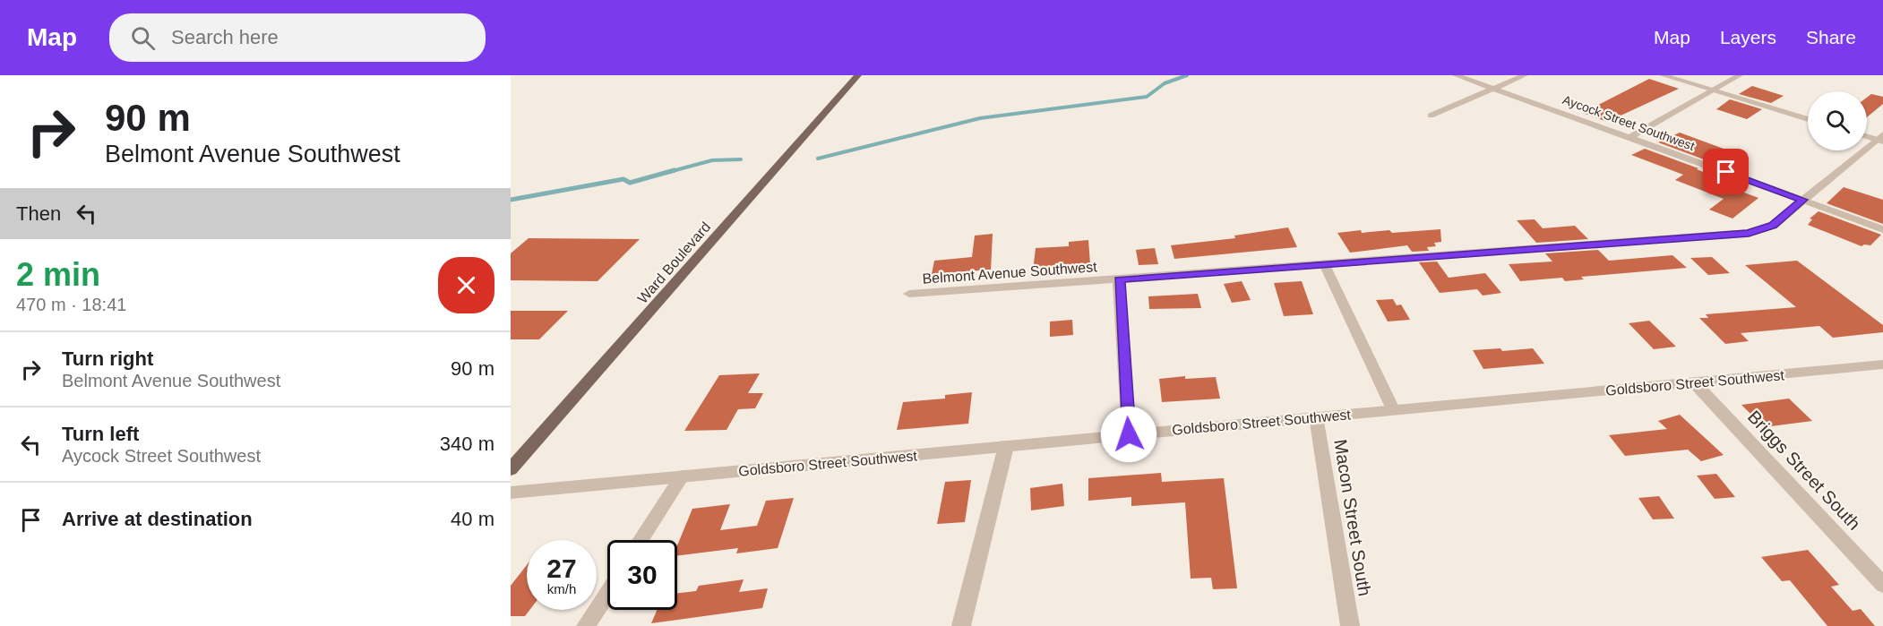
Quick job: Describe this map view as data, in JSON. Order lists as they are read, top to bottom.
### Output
{
  "streets": {
    "main road": ["Ward Boulevard"],
    "street": [
      "Aycock Street Southwest",
      "Belmont Avenue Southwest",
      "Goldsboro Street Southwest",
      "Briggs Street South",
      "Macon Street South"
    ]
  },
  "crossings": [
    ["Aycock Street Southwest", "Belmont Avenue Southwest"],
    ["Goldsboro Street Southwest", "Briggs Street South"],
    ["Goldsboro Street Southwest", "Macon Street South"]
  ],
  "page": {
    "header": "Map",
    "search": "Search here",
    "nav": ["Map", "Layers", "Share"],
    "turn": ["90 m", "Belmont Avenue Southwest"],
    "then": "Then",
    "heading": ["2 min", "470 m · 18:41"],
    "list": [
      {
        "name": "Turn right",
        "note": "Belmont Avenue Southwest",
        "value": "90 m"
      },
      {
        "name": "Turn left",
        "note": "Aycock Street Southwest",
        "value": "340 m"
      },
      {
        "name": "Arrive at destination",
        "value": "40 m"
      }
    ],
    "speed": "27 km/h",
    "limit": "30"
  }
}
